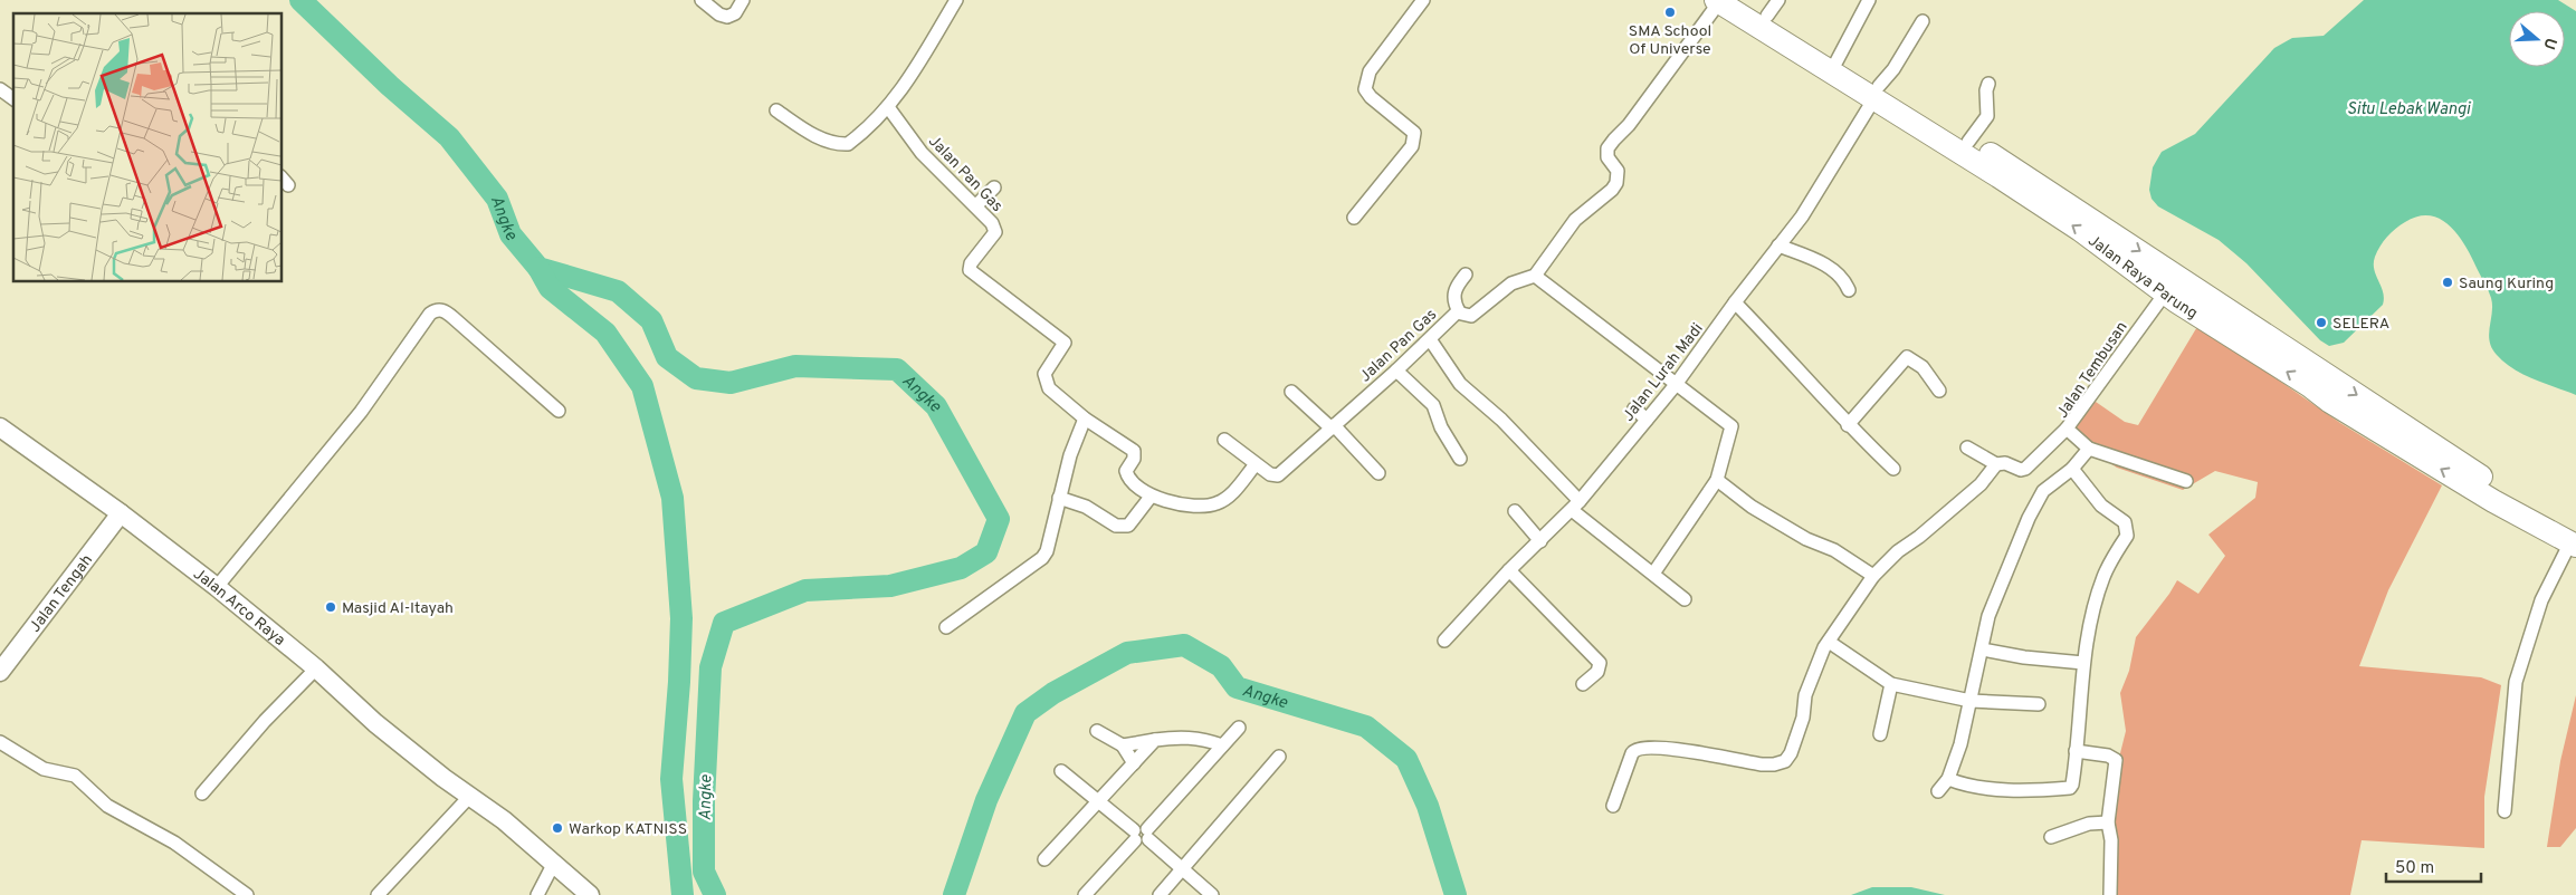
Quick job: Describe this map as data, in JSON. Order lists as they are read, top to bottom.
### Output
{
  "streets": {
    "highway": ["Jalan Raya Parung"],
    "main road": ["Jalan Tengah", "Jalan Arco Raya"],
    "street": ["Jalan Pan Gas", "Jalan Tembusan", "Jalan Lurah Madi"]
  },
  "crossings": [
    ["Jalan Raya Parung", "Jalan Tembusan"],
    ["Jalan Raya Parung", "Jalan Lurah Madi"],
    ["Jalan Tengah", "Jalan Arco Raya"]
  ],
  "water": ["Situ Lebak Wangi", "Angke"],
  "places": [
    "SMA School Of Universe",
    "Saung Kuring",
    "SELERA",
    "Masjid Al-Itayah",
    "Warkop KATNISS"
  ],
  "scale_bar": "50 m",
  "north": "right"
}
